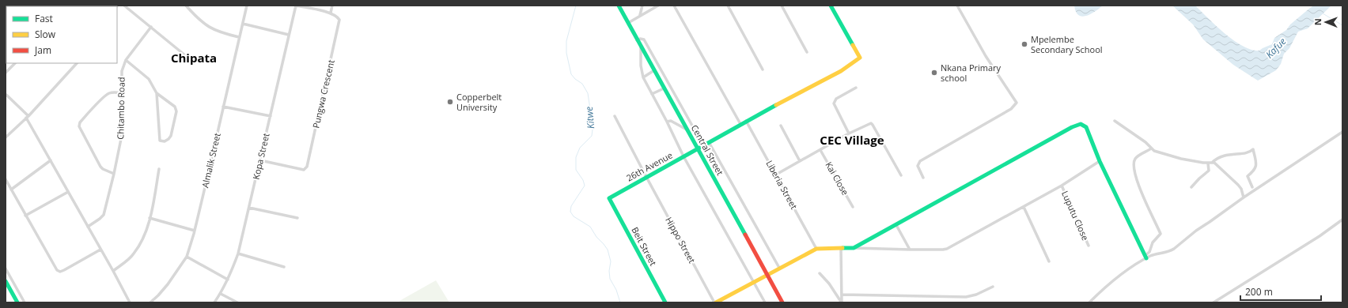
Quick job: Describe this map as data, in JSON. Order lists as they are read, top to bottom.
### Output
{
  "streets": {
    "street": [
      "Pungwa Crescent",
      "Chitambo Road",
      "Central Street",
      "Kopa Street",
      "Almalik Street",
      "26th Avenue",
      "Kai Close",
      "Liberia Street",
      "Luputu Close",
      "Hippo Street",
      "Beit Street"
    ]
  },
  "crossings": [
    ["Pungwa Crescent", "Kopa Street"],
    ["Central Street", "26th Avenue"],
    ["26th Avenue", "Liberia Street"],
    ["26th Avenue", "Hippo Street"],
    ["26th Avenue", "Beit Street"]
  ],
  "districts": ["Chipata", "CEC Village"],
  "water": ["Kafue", "Kitwe"],
  "places": ["Mpelembe Secondary School", "Nkana Primary school", "Copperbelt University"],
  "legend": ["Fast", "Slow", "Jam"],
  "scale_bar": "200 m",
  "north": "left"
}
